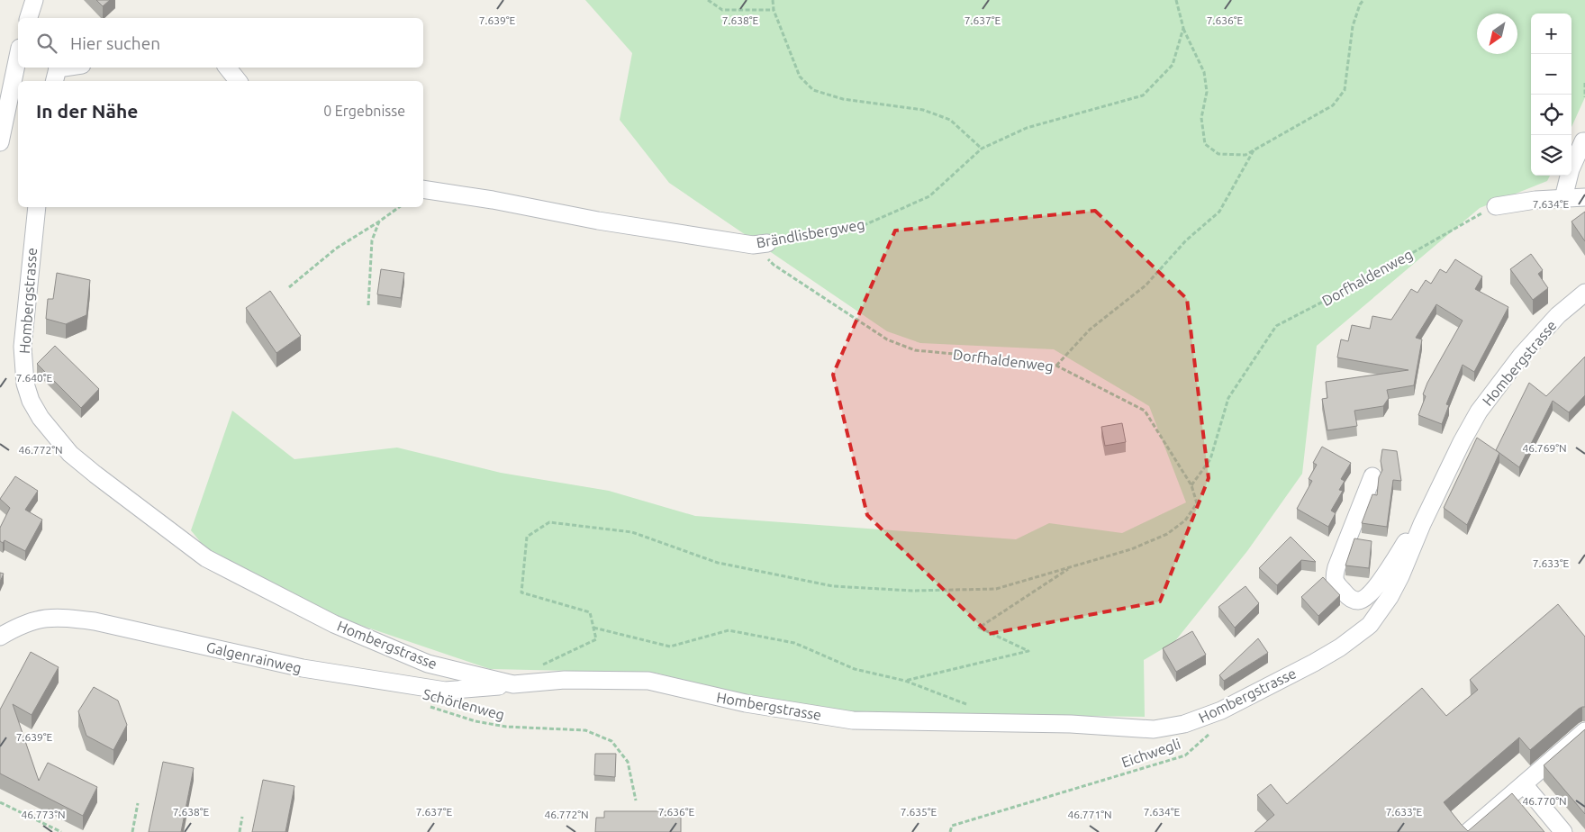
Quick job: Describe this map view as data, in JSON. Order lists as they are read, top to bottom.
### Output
{
  "streets": {
    "street": ["Brändlisbergweg", "Hombergstrasse", "Galgenrainweg"],
    "path": ["Dorfhaldenweg", "Schörlenweg", "Eichwegli"]
  },
  "crossings": [
    ["Brändlisbergweg", "Dorfhaldenweg"],
    ["Hombergstrasse", "Galgenrainweg"]
  ],
  "north": "bottom left",
  "page": {
    "map_buttons": ["+", "−"],
    "search": "Hier suchen",
    "heading": ["In der Nähe", "0 Ergebnisse"]
  },
  "coordinates": [
    "7.639°E",
    "7.638°E",
    "7.637°E",
    "7.636°E",
    "7.634°E",
    "7.640°E",
    "46.769°N",
    "46.772°N",
    "7.633°E",
    "46.770°N",
    "7.635°E",
    "46.773°N",
    "46.771°N"
  ]
}
